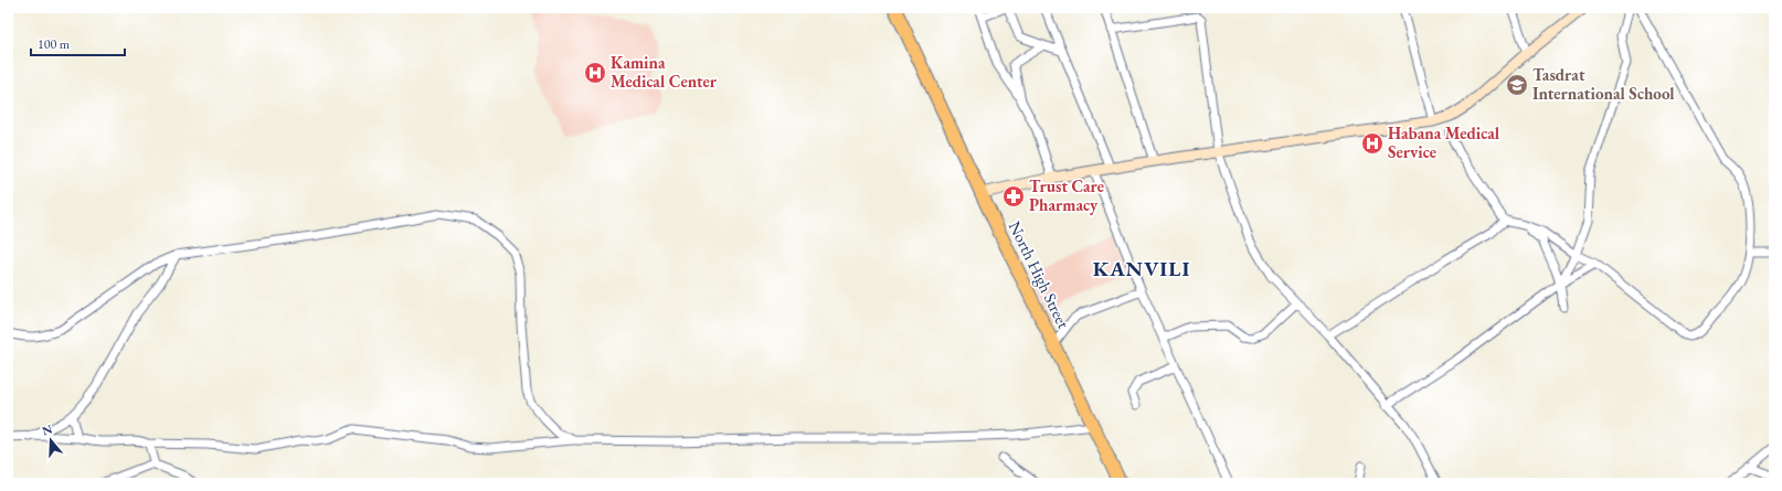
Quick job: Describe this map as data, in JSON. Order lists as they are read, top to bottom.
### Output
{
  "streets": {
    "highway": ["North High Street"]
  },
  "districts": ["KANVILI"],
  "places": {
    "hospital": ["Kamina Medical Center", "Habana Medical Service"],
    "school or university": ["Tasdrat International School"],
    "pharmacy": ["Trust Care Pharmacy"]
  },
  "scale_bar": "100 m",
  "north": "top"
}
